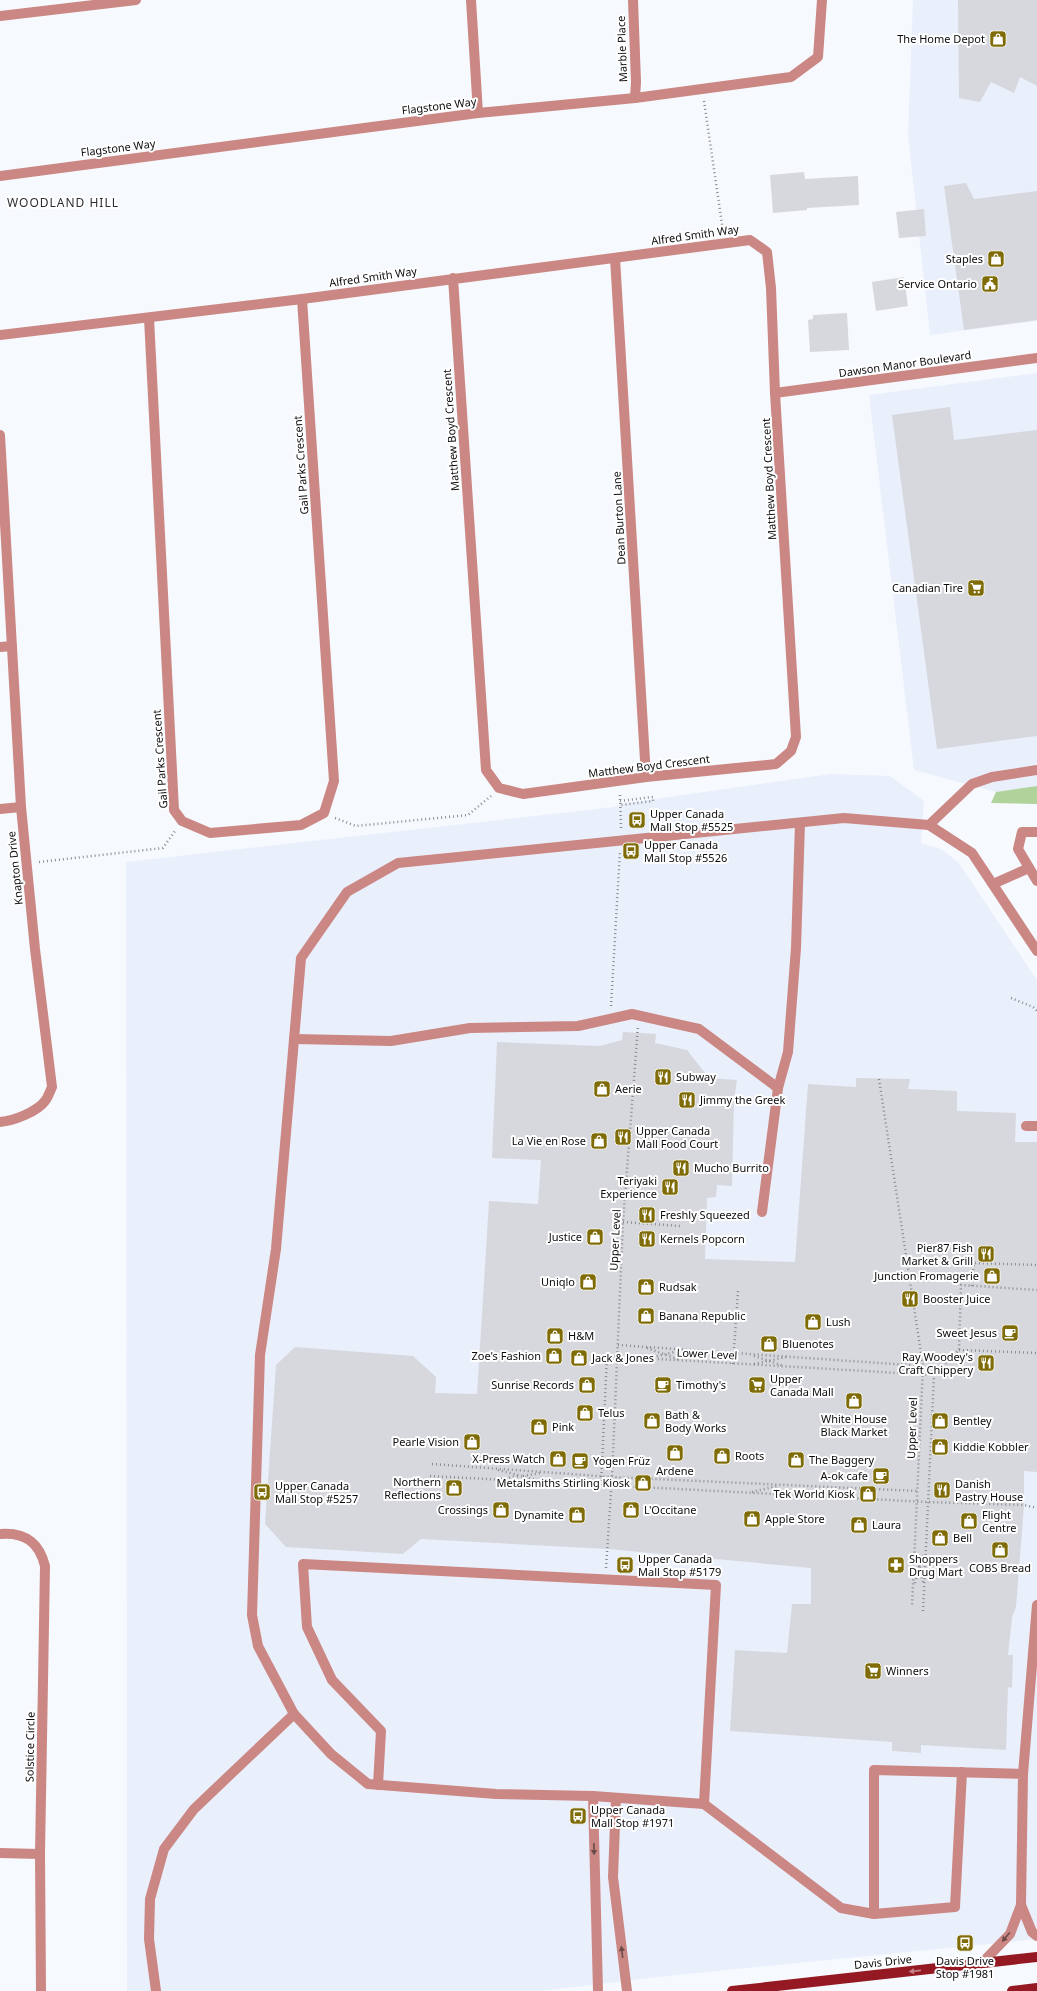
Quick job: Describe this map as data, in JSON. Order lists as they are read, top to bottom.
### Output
{
  "streets": {
    "main road": ["Davis Drive"],
    "street": [
      "Marble Place",
      "Flagstone Way",
      "Alfred Smith Way",
      "Dawson Manor Boulevard",
      "Matthew Boyd Crescent",
      "Gail Parks Crescent",
      "Dean Burton Lane",
      "Knapton Drive",
      "Solstice Circle"
    ],
    "path": ["Upper Level", "Lower Level"]
  },
  "crossings": [
    ["Marble Place", "Flagstone Way"],
    ["Alfred Smith Way", "Matthew Boyd Crescent"],
    ["Alfred Smith Way", "Gail Parks Crescent"],
    ["Alfred Smith Way", "Dean Burton Lane"],
    ["Dawson Manor Boulevard", "Matthew Boyd Crescent"],
    ["Matthew Boyd Crescent", "Dean Burton Lane"]
  ],
  "one_way": ["Davis Drive"],
  "districts": ["WOODLAND HILL"],
  "places": {
    "shop": [
      "The Home Depot",
      "Staples",
      "Aerie",
      "La Vie en Rose",
      "Justice",
      "Junction Fromagerie",
      "Uniqlo",
      "Rudsak",
      "Banana Republic",
      "Lush",
      "H&M",
      "Bluenotes",
      "Zoe's Fashion",
      "Jack & Jones",
      "Sunrise Records",
      "White House Black Market",
      "Telus",
      "Bath & Body Works",
      "Bentley",
      "Pink",
      "Pearle Vision",
      "Kiddie Kobbler",
      "Ardene",
      "Roots",
      "X-Press Watch",
      "The Baggery",
      "Metalsmiths Stirling Kiosk",
      "Northern Reflections",
      "Tek World Kiosk",
      "Crossings",
      "L'Occitane",
      "Dynamite",
      "Apple Store",
      "Flight Centre",
      "Laura",
      "Bell",
      "COBS Bread"
    ],
    "public building": ["Service Ontario"],
    "supermarket": ["Canadian Tire", "Upper Canada Mall", "Winners"],
    "bus stop": [
      "Upper Canada Mall Stop #5525",
      "Upper Canada Mall Stop #5526",
      "Upper Canada Mall Stop #5257",
      "Upper Canada Mall Stop #5179",
      "Upper Canada Mall Stop #1971",
      "Davis Drive Stop #1981"
    ],
    "restaurant": [
      "Subway",
      "Jimmy the Greek",
      "Upper Canada Mall Food Court",
      "Mucho Burrito",
      "Teriyaki Experience",
      "Freshly Squeezed",
      "Kernels Popcorn",
      "Pier87 Fish Market & Grill",
      "Booster Juice",
      "Ray Woodey's Craft Chippery",
      "Danish Pastry House"
    ],
    "cafe": [
      "Sweet Jesus",
      "Timothy's",
      "Yogen Früz",
      "A-ok cafe"
    ],
    "pharmacy": ["Shoppers Drug Mart"]
  }
}
